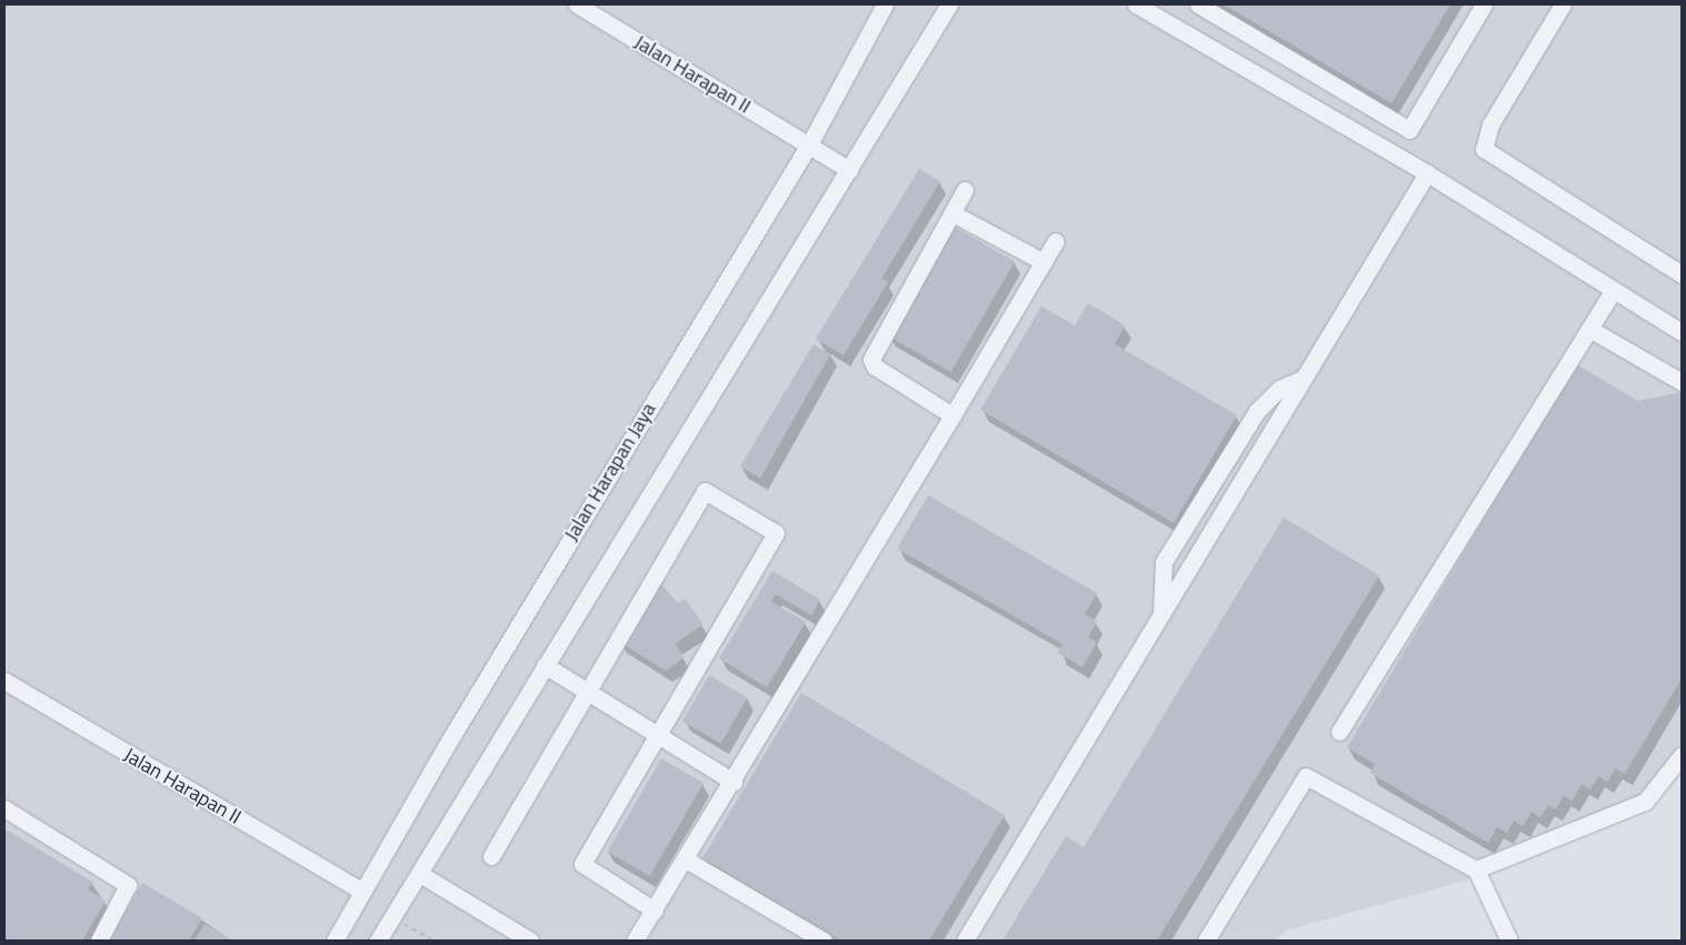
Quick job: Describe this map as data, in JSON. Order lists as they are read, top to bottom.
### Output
{
  "streets": {
    "street": ["Jalan Harapan II", "Jalan Harapan Jaya"]
  },
  "crossings": [
    ["Jalan Harapan II", "Jalan Harapan Jaya"]
  ]
}
